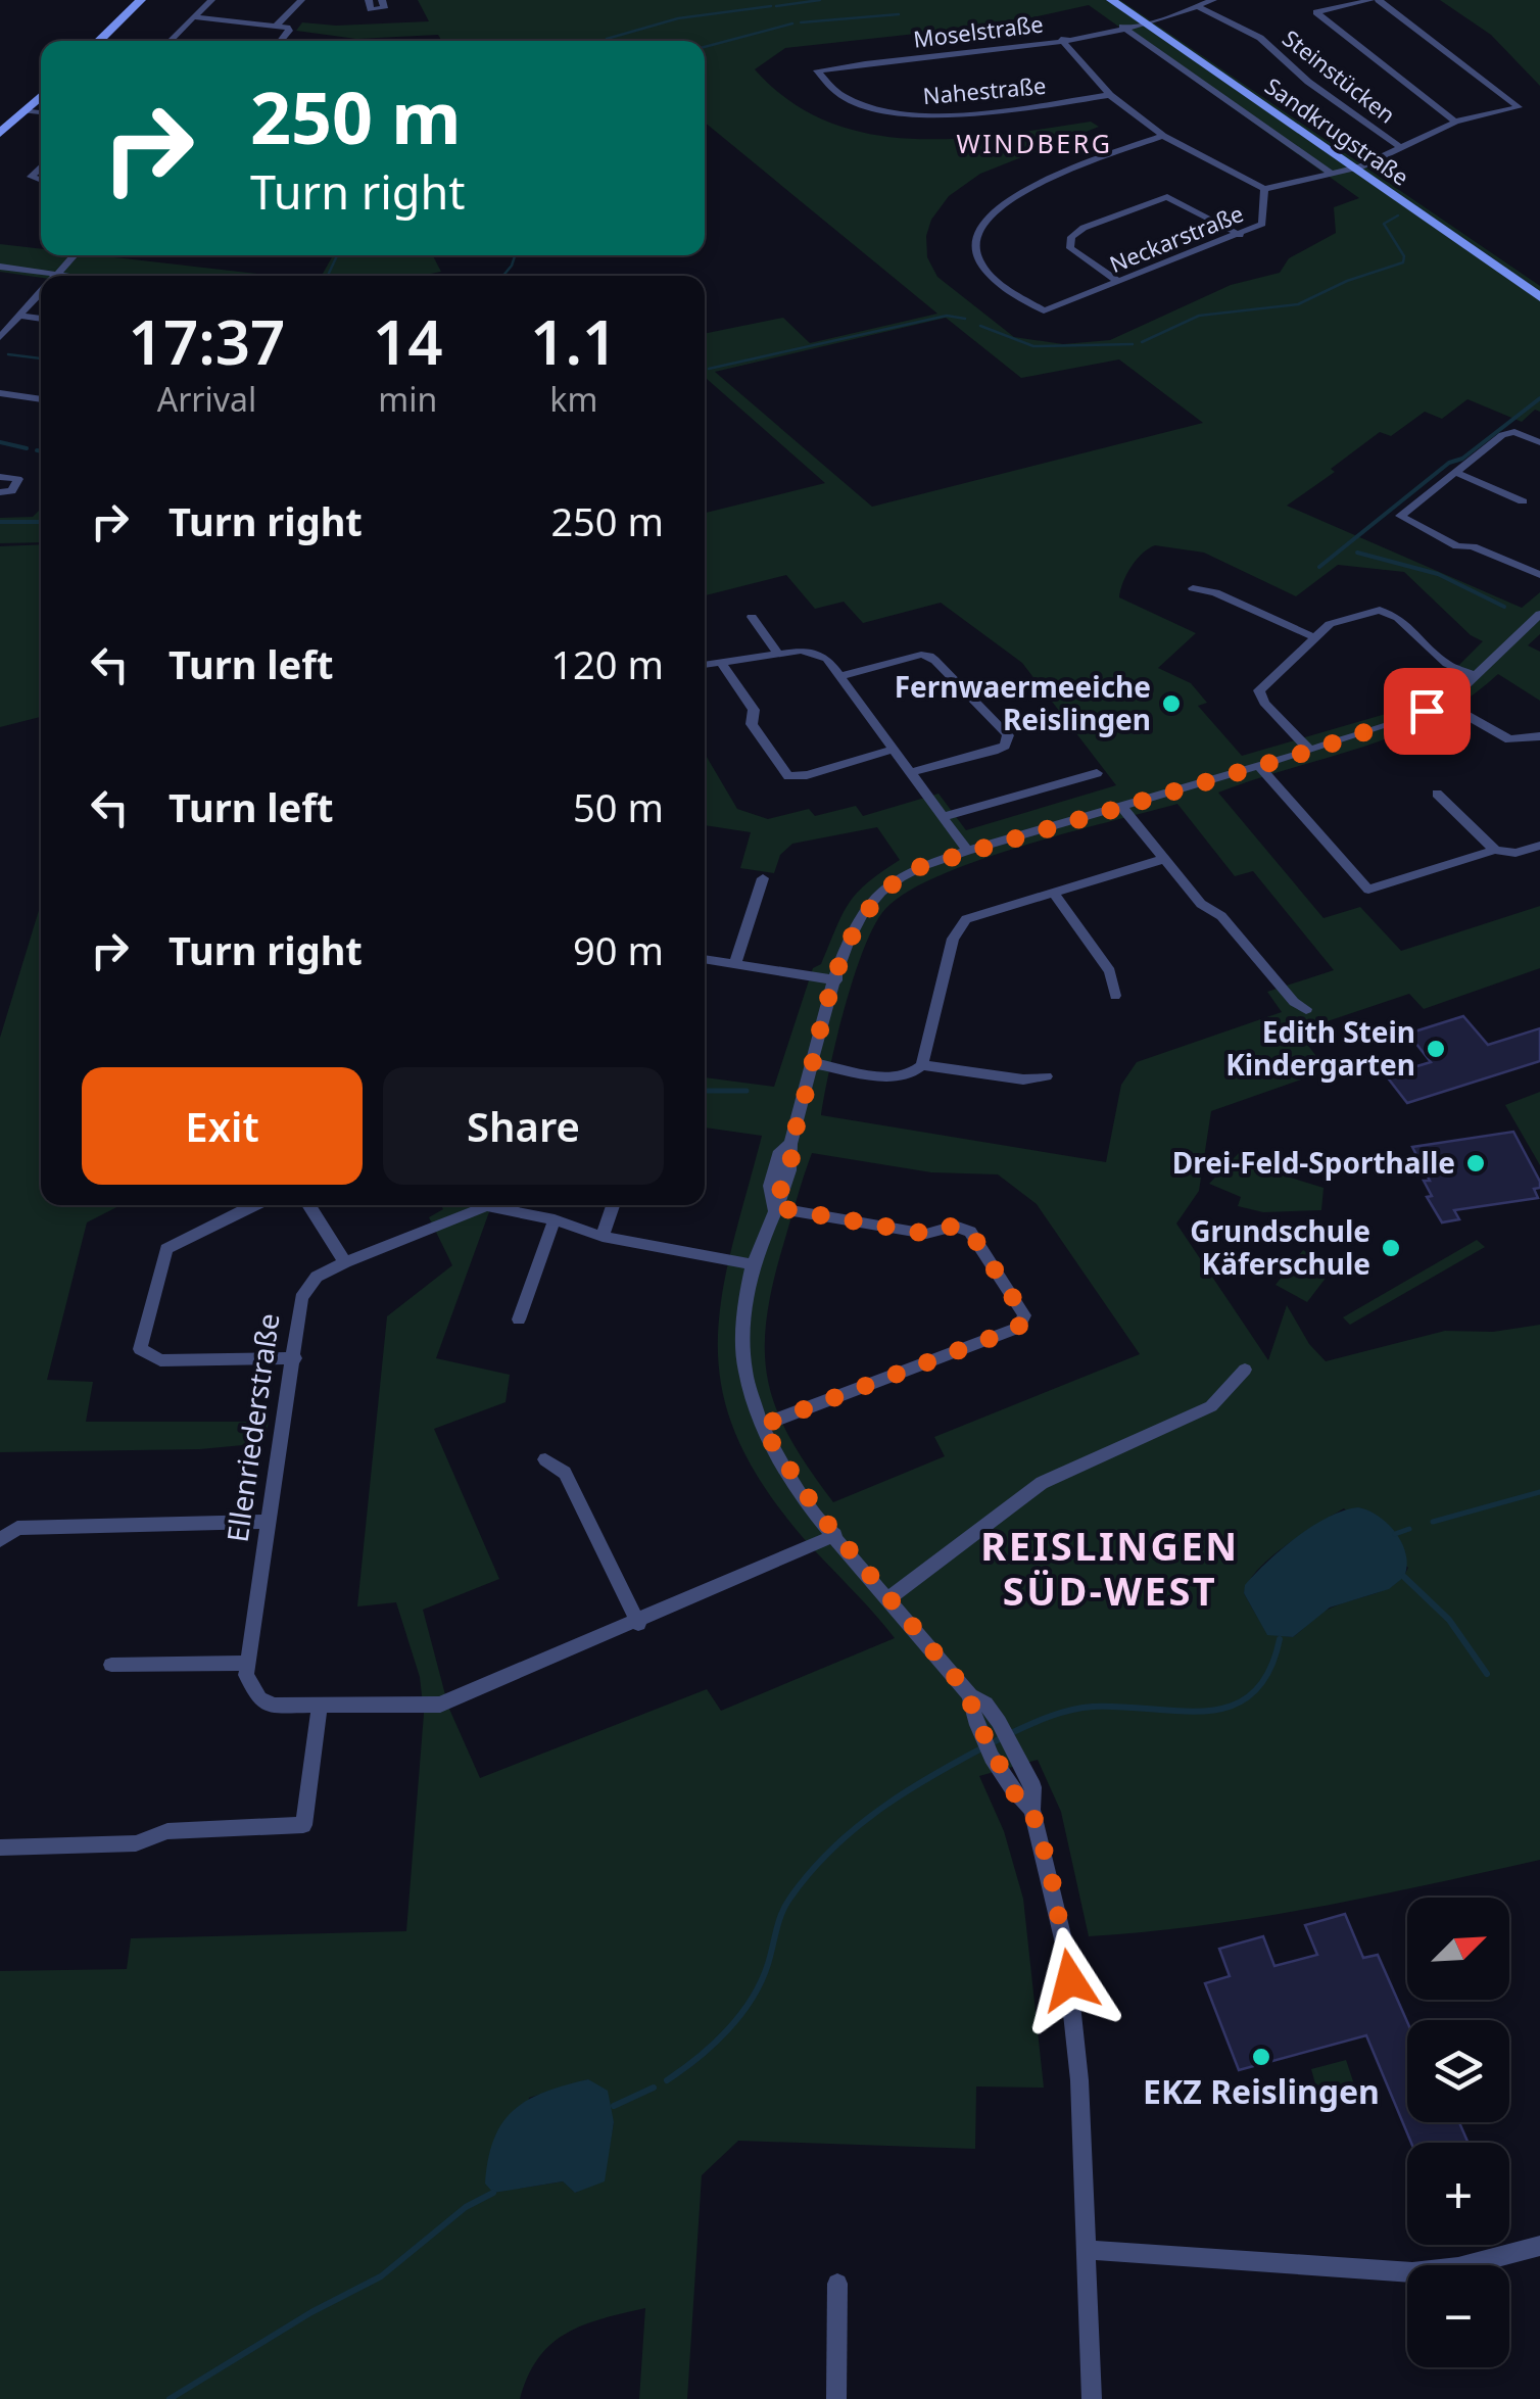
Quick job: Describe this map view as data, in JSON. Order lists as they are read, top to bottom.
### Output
{
  "streets": {
    "street": [
      "Moselstraße",
      "Steinstücken",
      "Nahestraße",
      "Sandkrugstraße",
      "Neckarstraße",
      "Ellenriederstraße"
    ]
  },
  "crossings": [
    ["Moselstraße", "Steinstücken"],
    ["Moselstraße", "Nahestraße"],
    ["Moselstraße", "Sandkrugstraße"],
    ["Steinstücken", "Neckarstraße"],
    ["Sandkrugstraße", "Neckarstraße"]
  ],
  "districts": ["WINDBERG", "REISLINGEN SÜD-WEST"],
  "places": [
    "Fernwaermeeiche Reislingen",
    "Edith Stein Kindergarten",
    "Drei-Feld-Sporthalle",
    "Grundschule Käferschule",
    "EKZ Reislingen"
  ],
  "north": "top right",
  "page": {
    "turn": ["250 m", "Turn right"],
    "eta": [
      "17:37",
      "Arrival",
      "14",
      "min",
      "1.1",
      "km"
    ],
    "list": [
      {
        "name": "Turn right",
        "value": "250 m"
      },
      {
        "name": "Turn left",
        "value": "120 m"
      },
      {
        "name": "Turn left",
        "value": "50 m"
      },
      {
        "name": "Turn right",
        "value": "90 m"
      }
    ],
    "buttons": ["Exit", "Share"],
    "map_buttons": ["+", "−"]
  }
}
